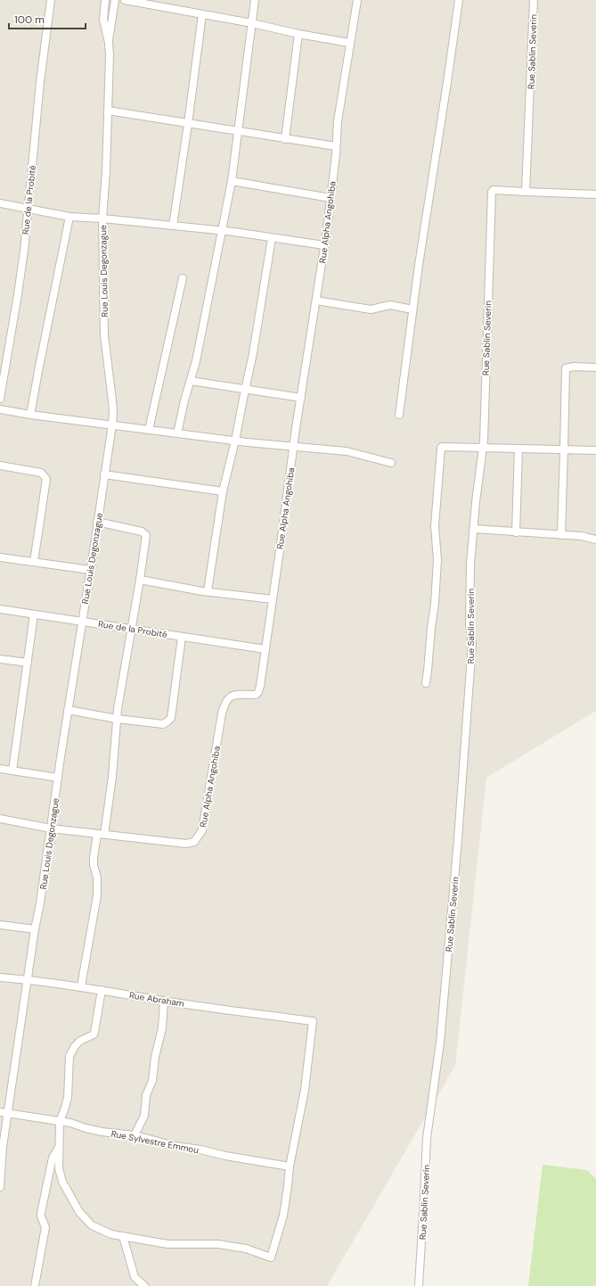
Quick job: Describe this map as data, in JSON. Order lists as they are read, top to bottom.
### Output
{
  "streets": {
    "street": [
      "Rue Sablin Severin",
      "Rue de la Probité",
      "Rue Alpha Angohiba",
      "Rue Louis Degonzague",
      "Rue Abraham",
      "Rue Sylvestre Emmou"
    ]
  },
  "crossings": [
    ["Rue de la Probité", "Rue Alpha Angohiba"],
    ["Rue de la Probité", "Rue Louis Degonzague"],
    ["Rue Alpha Angohiba", "Rue Louis Degonzague"],
    ["Rue Louis Degonzague", "Rue Abraham"],
    ["Rue Louis Degonzague", "Rue Sylvestre Emmou"],
    ["Rue Abraham", "Rue Sylvestre Emmou"]
  ],
  "scale_bar": "100 m"
}
